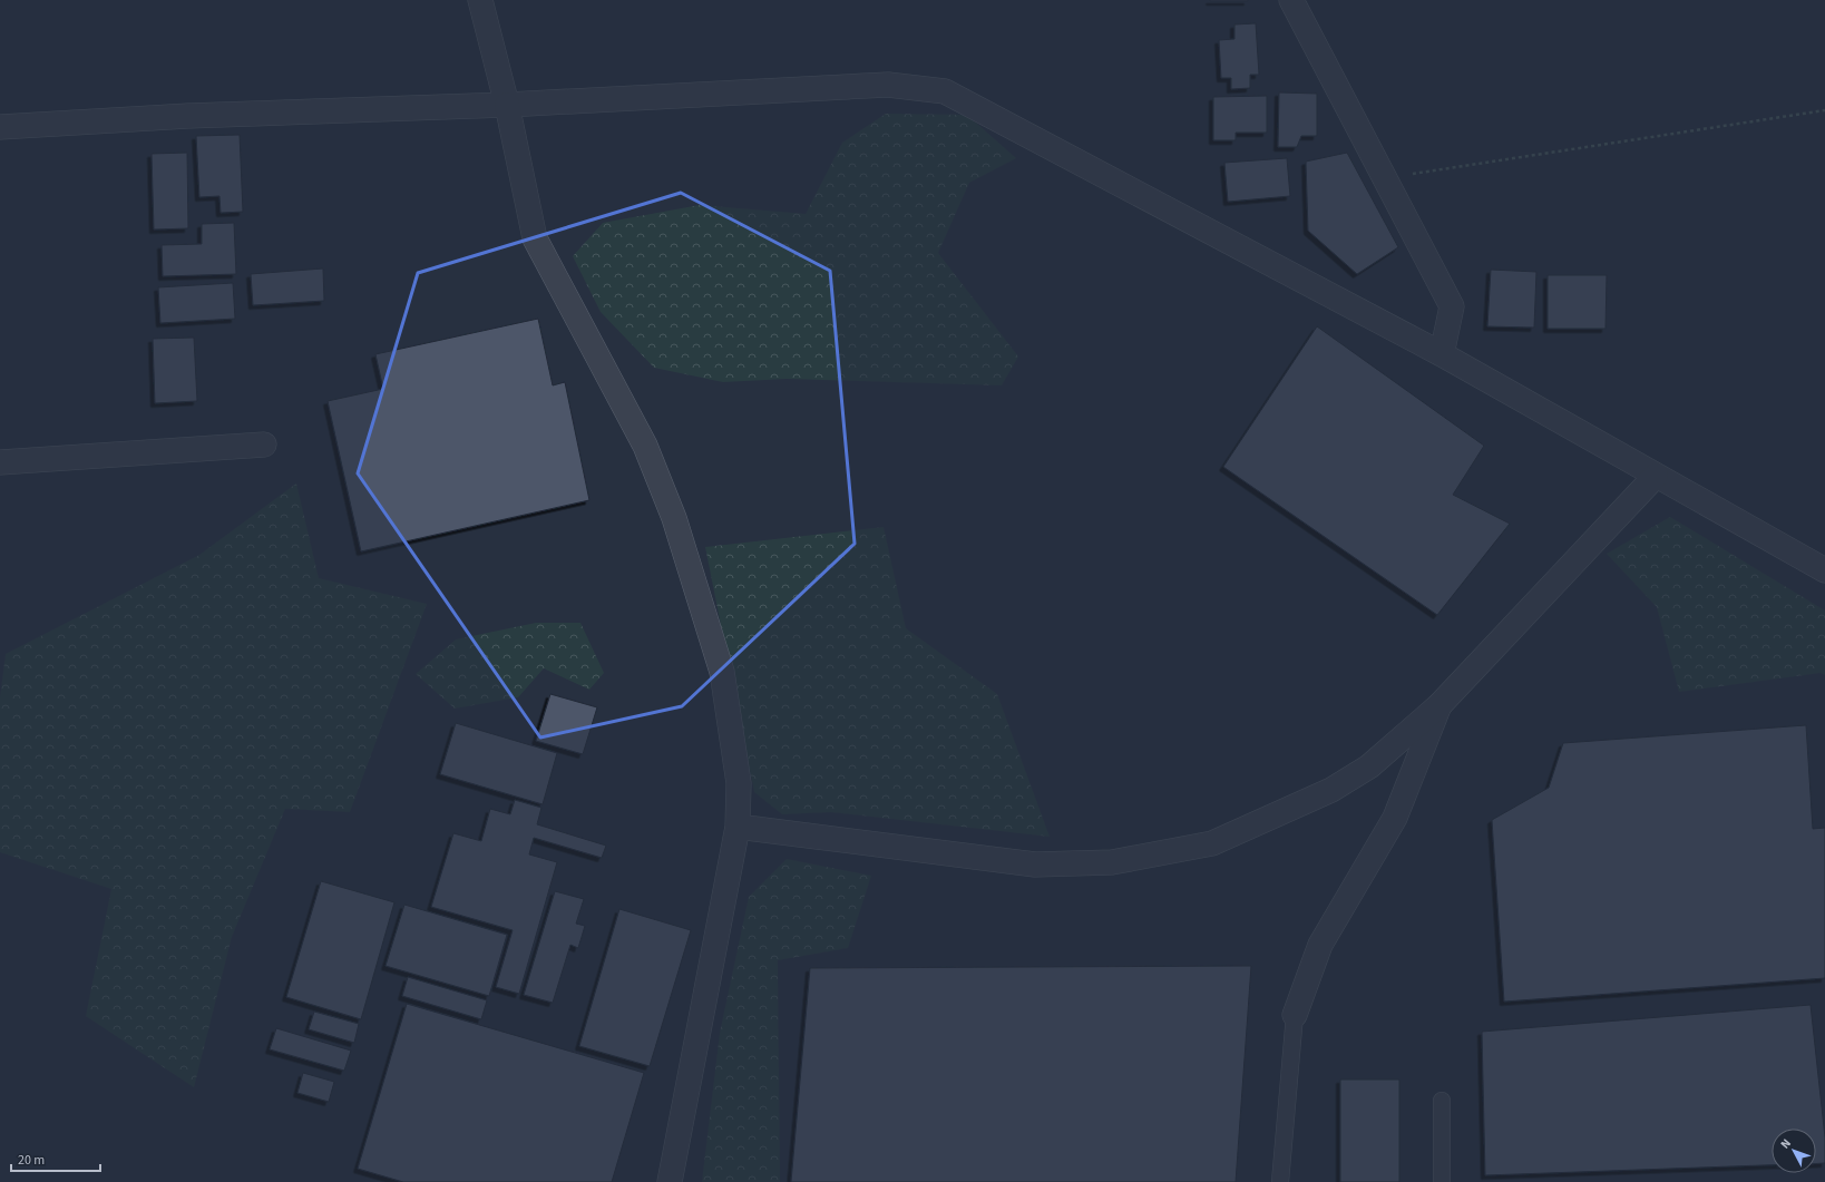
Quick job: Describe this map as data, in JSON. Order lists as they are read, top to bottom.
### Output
{
  "scale_bar": "20 m",
  "north": "top left"
}
